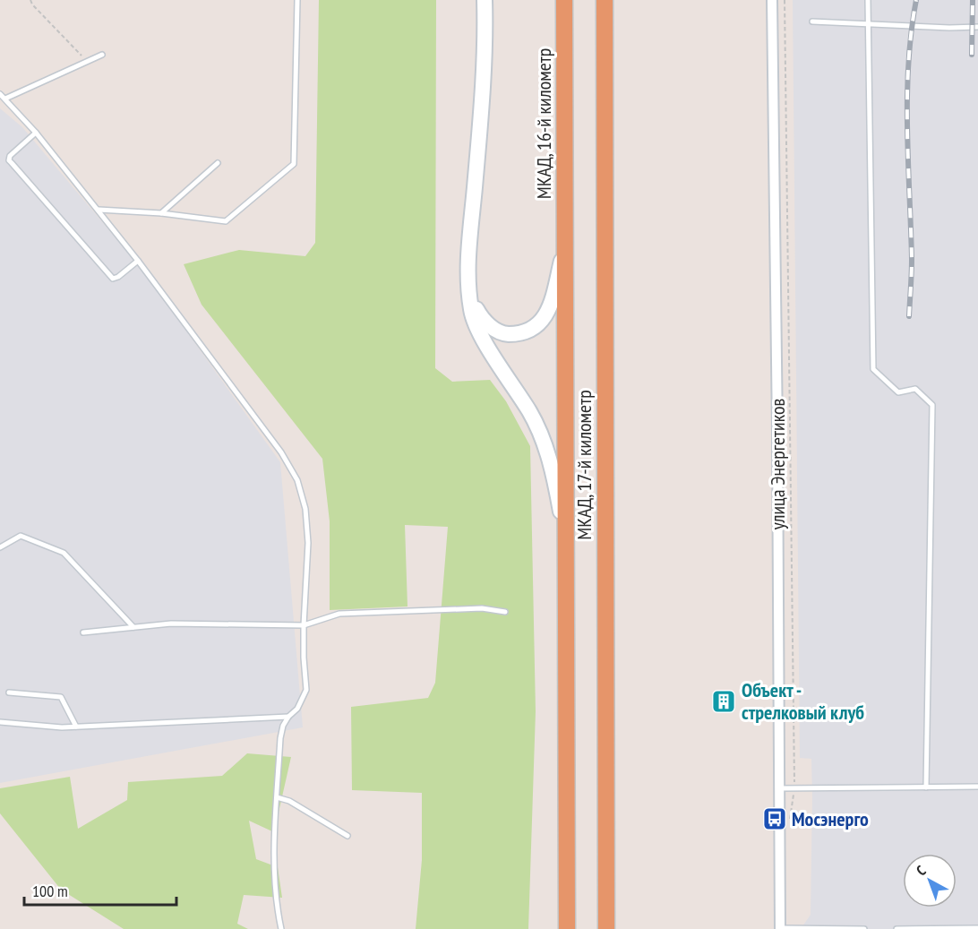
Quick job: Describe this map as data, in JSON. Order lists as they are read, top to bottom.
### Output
{
  "streets": {
    "highway": ["МКАД, 16-й километр", "МКАД, 17-й километр"],
    "street": ["улица Энергетиков"]
  },
  "crossings": [
    ["МКАД, 16-й километр", "МКАД, 17-й километр"]
  ],
  "places": {
    "building": ["Объект - стрелковый клуб"],
    "bus stop": ["Мосэнерго"]
  },
  "scale_bar": "100 m",
  "north": "top left"
}
